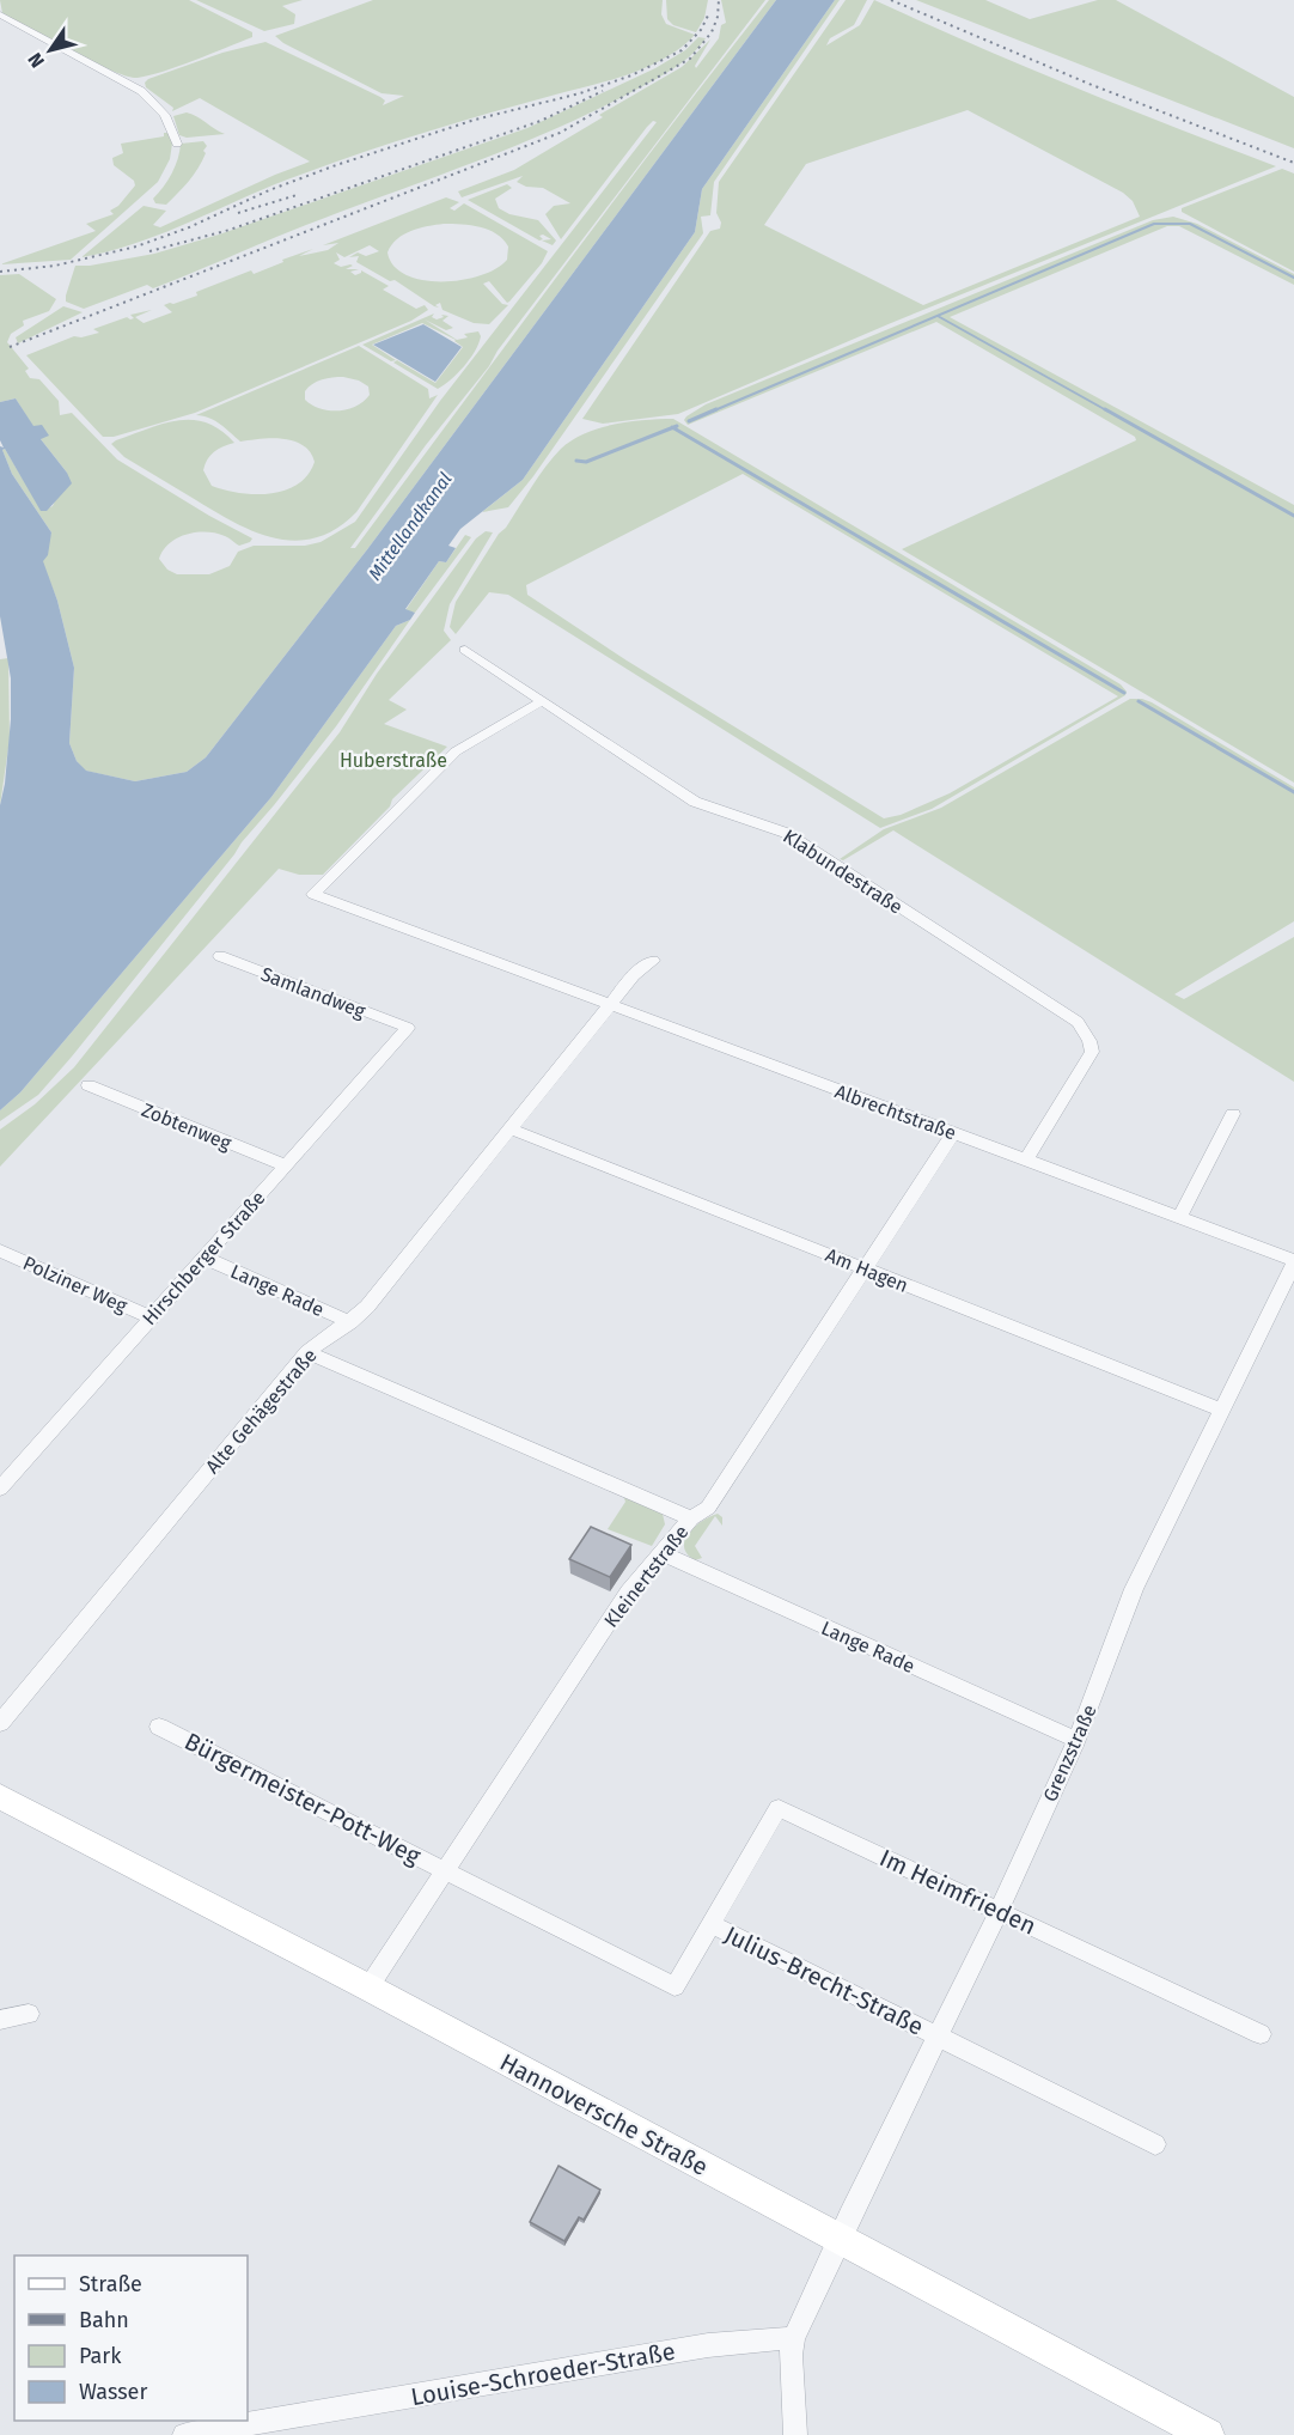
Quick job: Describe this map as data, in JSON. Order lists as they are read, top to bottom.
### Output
{
  "streets": {
    "main road": ["Hannoversche Straße"],
    "street": [
      "Klabundestraße",
      "Samlandweg",
      "Albrechtstraße",
      "Zobtenweg",
      "Hirschberger Straße",
      "Am Hagen",
      "Polziner Weg",
      "Lange Rade",
      "Alte Gehägestraße",
      "Kleinertstraße",
      "Grenzstraße",
      "Bürgermeister-Pott-Weg",
      "Im Heimfrieden",
      "Julius-Brecht-Straße",
      "Louise-Schroeder-Straße"
    ]
  },
  "crossings": [
    ["Klabundestraße", "Albrechtstraße"],
    ["Samlandweg", "Hirschberger Straße"],
    ["Albrechtstraße", "Alte Gehägestraße"],
    ["Albrechtstraße", "Kleinertstraße"],
    ["Albrechtstraße", "Grenzstraße"],
    ["Zobtenweg", "Hirschberger Straße"],
    ["Hirschberger Straße", "Polziner Weg"],
    ["Hirschberger Straße", "Lange Rade"],
    ["Am Hagen", "Alte Gehägestraße"],
    ["Am Hagen", "Kleinertstraße"],
    ["Am Hagen", "Grenzstraße"],
    ["Lange Rade", "Alte Gehägestraße"],
    ["Lange Rade", "Kleinertstraße"],
    ["Lange Rade", "Grenzstraße"],
    ["Kleinertstraße", "Bürgermeister-Pott-Weg"],
    ["Kleinertstraße", "Julius-Brecht-Straße"],
    ["Kleinertstraße", "Hannoversche Straße"],
    ["Grenzstraße", "Im Heimfrieden"],
    ["Grenzstraße", "Julius-Brecht-Straße"],
    ["Grenzstraße", "Hannoversche Straße"],
    ["Bürgermeister-Pott-Weg", "Julius-Brecht-Straße"],
    ["Im Heimfrieden", "Julius-Brecht-Straße"]
  ],
  "water": ["Mittellandkanal"],
  "parks": ["Huberstraße"],
  "legend": [
    "Straße",
    "Bahn",
    "Park",
    "Wasser"
  ],
  "north": "bottom left"
}
